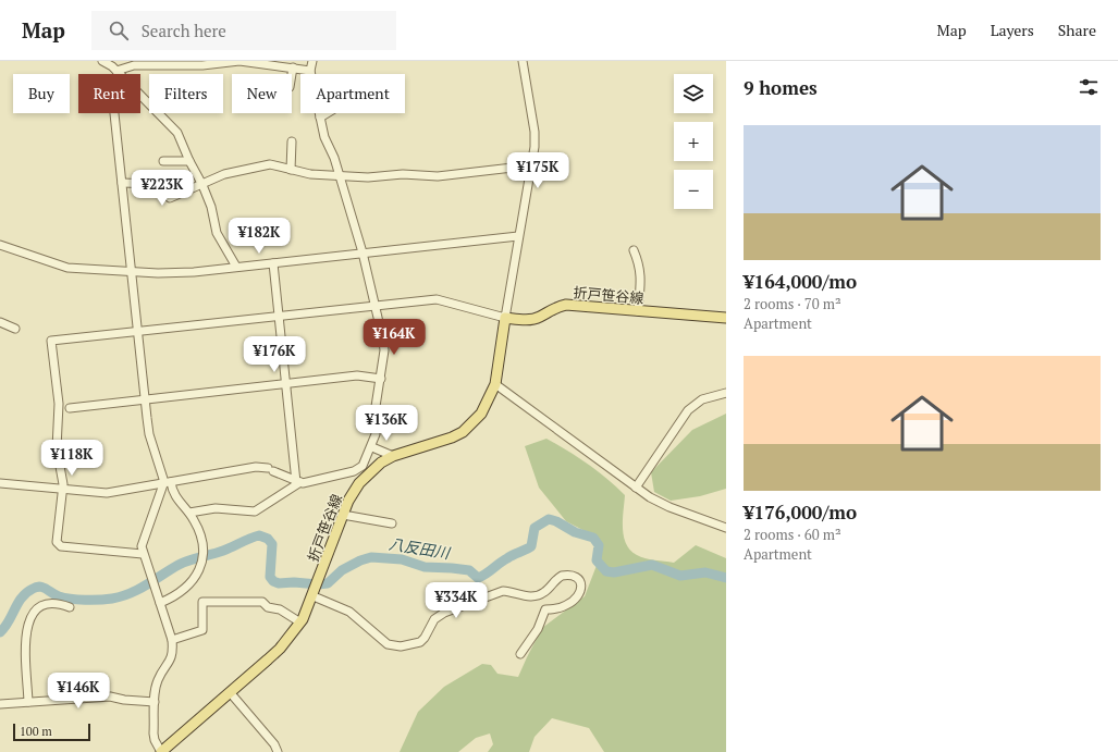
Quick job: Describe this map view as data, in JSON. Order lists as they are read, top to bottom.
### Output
{
  "streets": {
    "main road": ["折戸笹谷線"]
  },
  "water": ["八反田川"],
  "scale_bar": "100 m",
  "page": {
    "header": "Map",
    "search": "Search here",
    "nav": ["Map", "Layers", "Share"],
    "heading": "9 homes",
    "map_buttons": ["+", "−"],
    "chip": [
      "Buy",
      "Rent",
      "Filters",
      "New",
      "Apartment"
    ],
    "list": [
      {
        "name": "¥164,000/mo",
        "note": "2 rooms · 70 m² · Apartment"
      },
      {
        "name": "¥176,000/mo",
        "note": "2 rooms · 60 m² · Apartment"
      }
    ],
    "price": [
      "¥175K",
      "¥223K",
      "¥182K",
      "¥164K",
      "¥176K",
      "¥136K",
      "¥118K",
      "¥334K",
      "¥146K"
    ],
    "scale": "100 m"
  }
}
